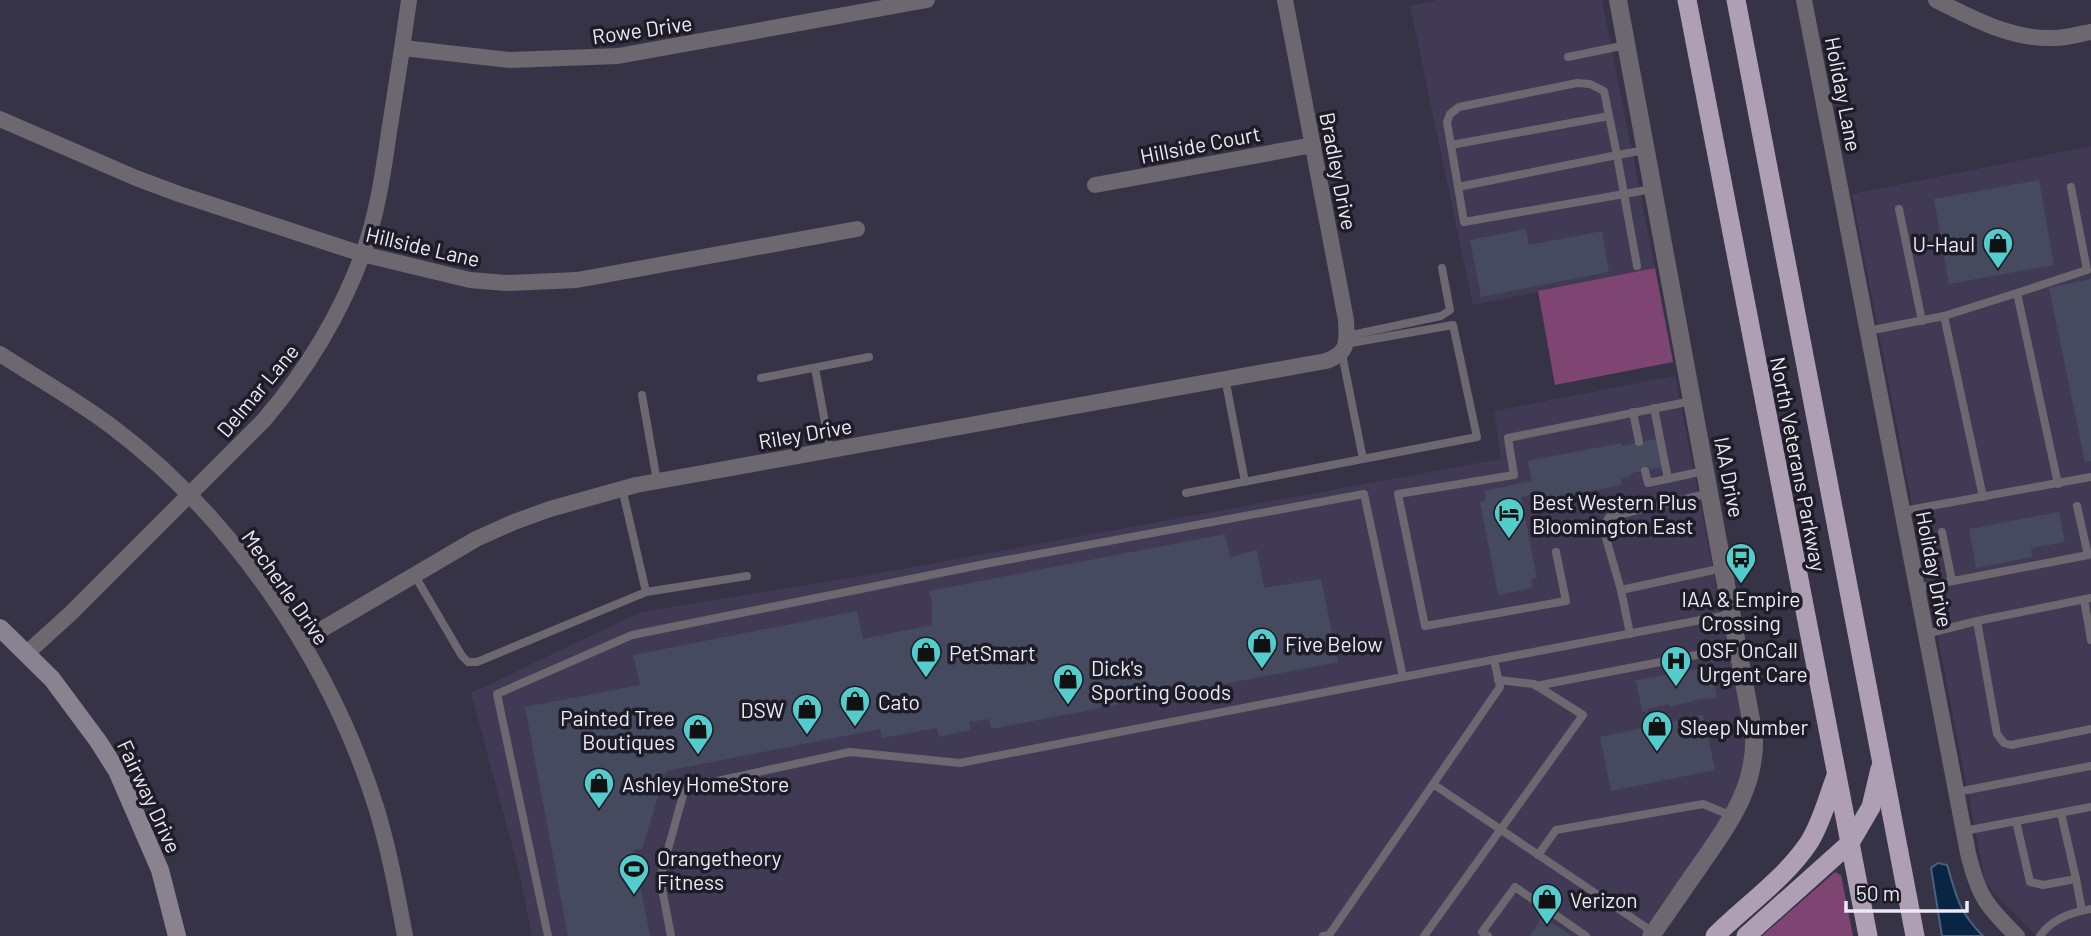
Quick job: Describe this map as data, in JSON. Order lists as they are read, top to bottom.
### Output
{
  "streets": {
    "highway": ["North Veterans Parkway"],
    "main road": ["Fairway Drive"],
    "street": [
      "Rowe Drive",
      "Holiday Lane",
      "Hillside Court",
      "Bradley Drive",
      "Hillside Lane",
      "Delmar Lane",
      "Riley Drive",
      "IAA Drive",
      "Holiday Drive",
      "Mecherle Drive"
    ]
  },
  "crossings": [
    ["Rowe Drive", "Delmar Lane"],
    ["Holiday Lane", "Holiday Drive"],
    ["Hillside Court", "Bradley Drive"],
    ["Bradley Drive", "Riley Drive"],
    ["Hillside Lane", "Delmar Lane"],
    ["Delmar Lane", "Mecherle Drive"],
    ["Delmar Lane", "Fairway Drive"],
    ["Riley Drive", "Mecherle Drive"]
  ],
  "places": {
    "shop": [
      "U-Haul",
      "Five Below",
      "PetSmart",
      "Dick's Sporting Goods",
      "Cato",
      "DSW",
      "Sleep Number",
      "Painted Tree Boutiques",
      "Ashley HomeStore",
      "Verizon"
    ],
    "hotel": ["Best Western Plus Bloomington East"],
    "bus stop": ["IAA & Empire Crossing"],
    "hospital": ["OSF OnCall Urgent Care"],
    "sports": ["Orangetheory Fitness"]
  },
  "scale_bar": "50 m"
}
